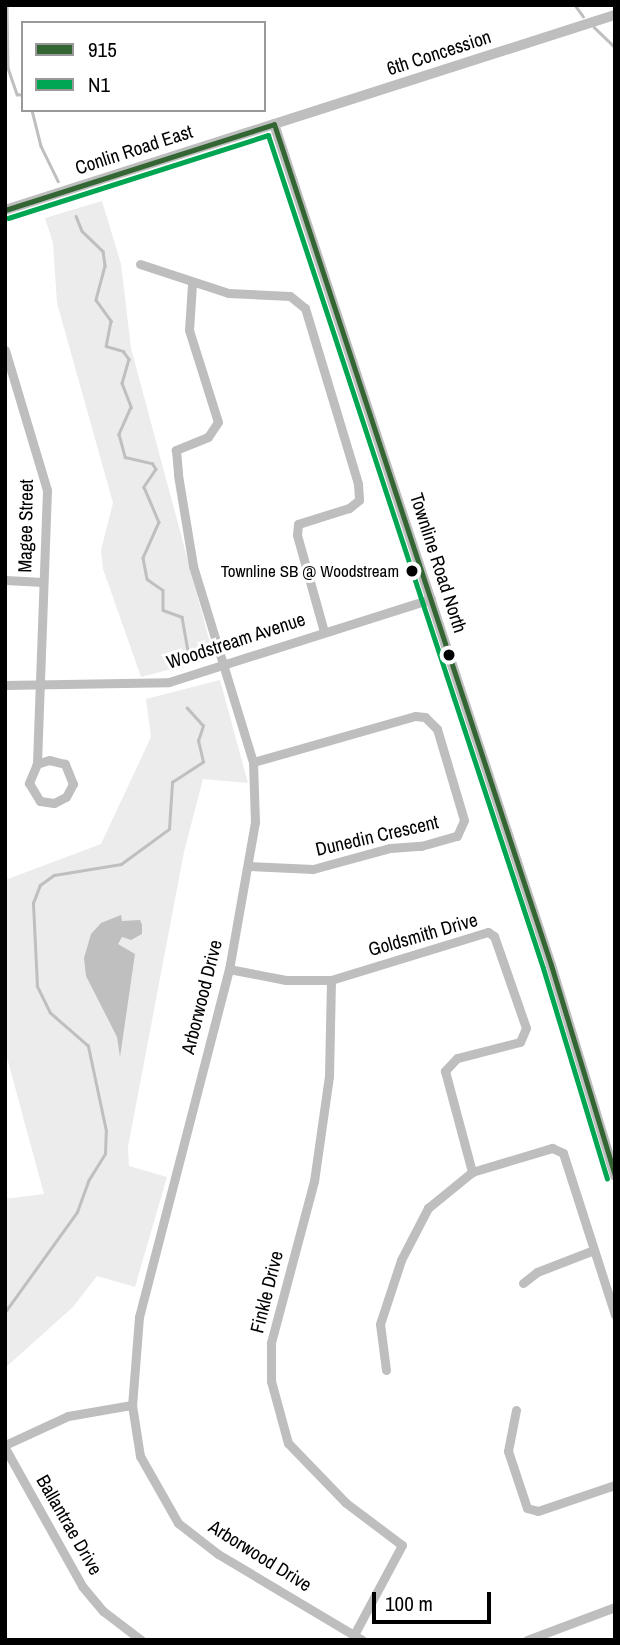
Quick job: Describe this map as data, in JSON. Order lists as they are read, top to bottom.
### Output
{
  "streets": {
    "street": [
      "6th Concession",
      "Conlin Road East",
      "Magee Street",
      "Townline Road North",
      "Woodstream Avenue",
      "Dunedin Crescent",
      "Goldsmith Drive",
      "Arborwood Drive",
      "Finkle Drive",
      "Ballantrae Drive"
    ]
  },
  "crossings": [
    ["6th Concession", "Conlin Road East"],
    ["6th Concession", "Townline Road North"],
    ["Conlin Road East", "Townline Road North"],
    ["Magee Street", "Woodstream Avenue"],
    ["Townline Road North", "Woodstream Avenue"],
    ["Woodstream Avenue", "Arborwood Drive"],
    ["Dunedin Crescent", "Arborwood Drive"],
    ["Goldsmith Drive", "Arborwood Drive"],
    ["Goldsmith Drive", "Finkle Drive"],
    ["Arborwood Drive", "Finkle Drive"]
  ],
  "places": ["Townline SB @ Woodstream"],
  "lines": ["transit line 915", "transit line N1"],
  "legend": ["915", "N1"],
  "scale_bar": "100 m"
}
